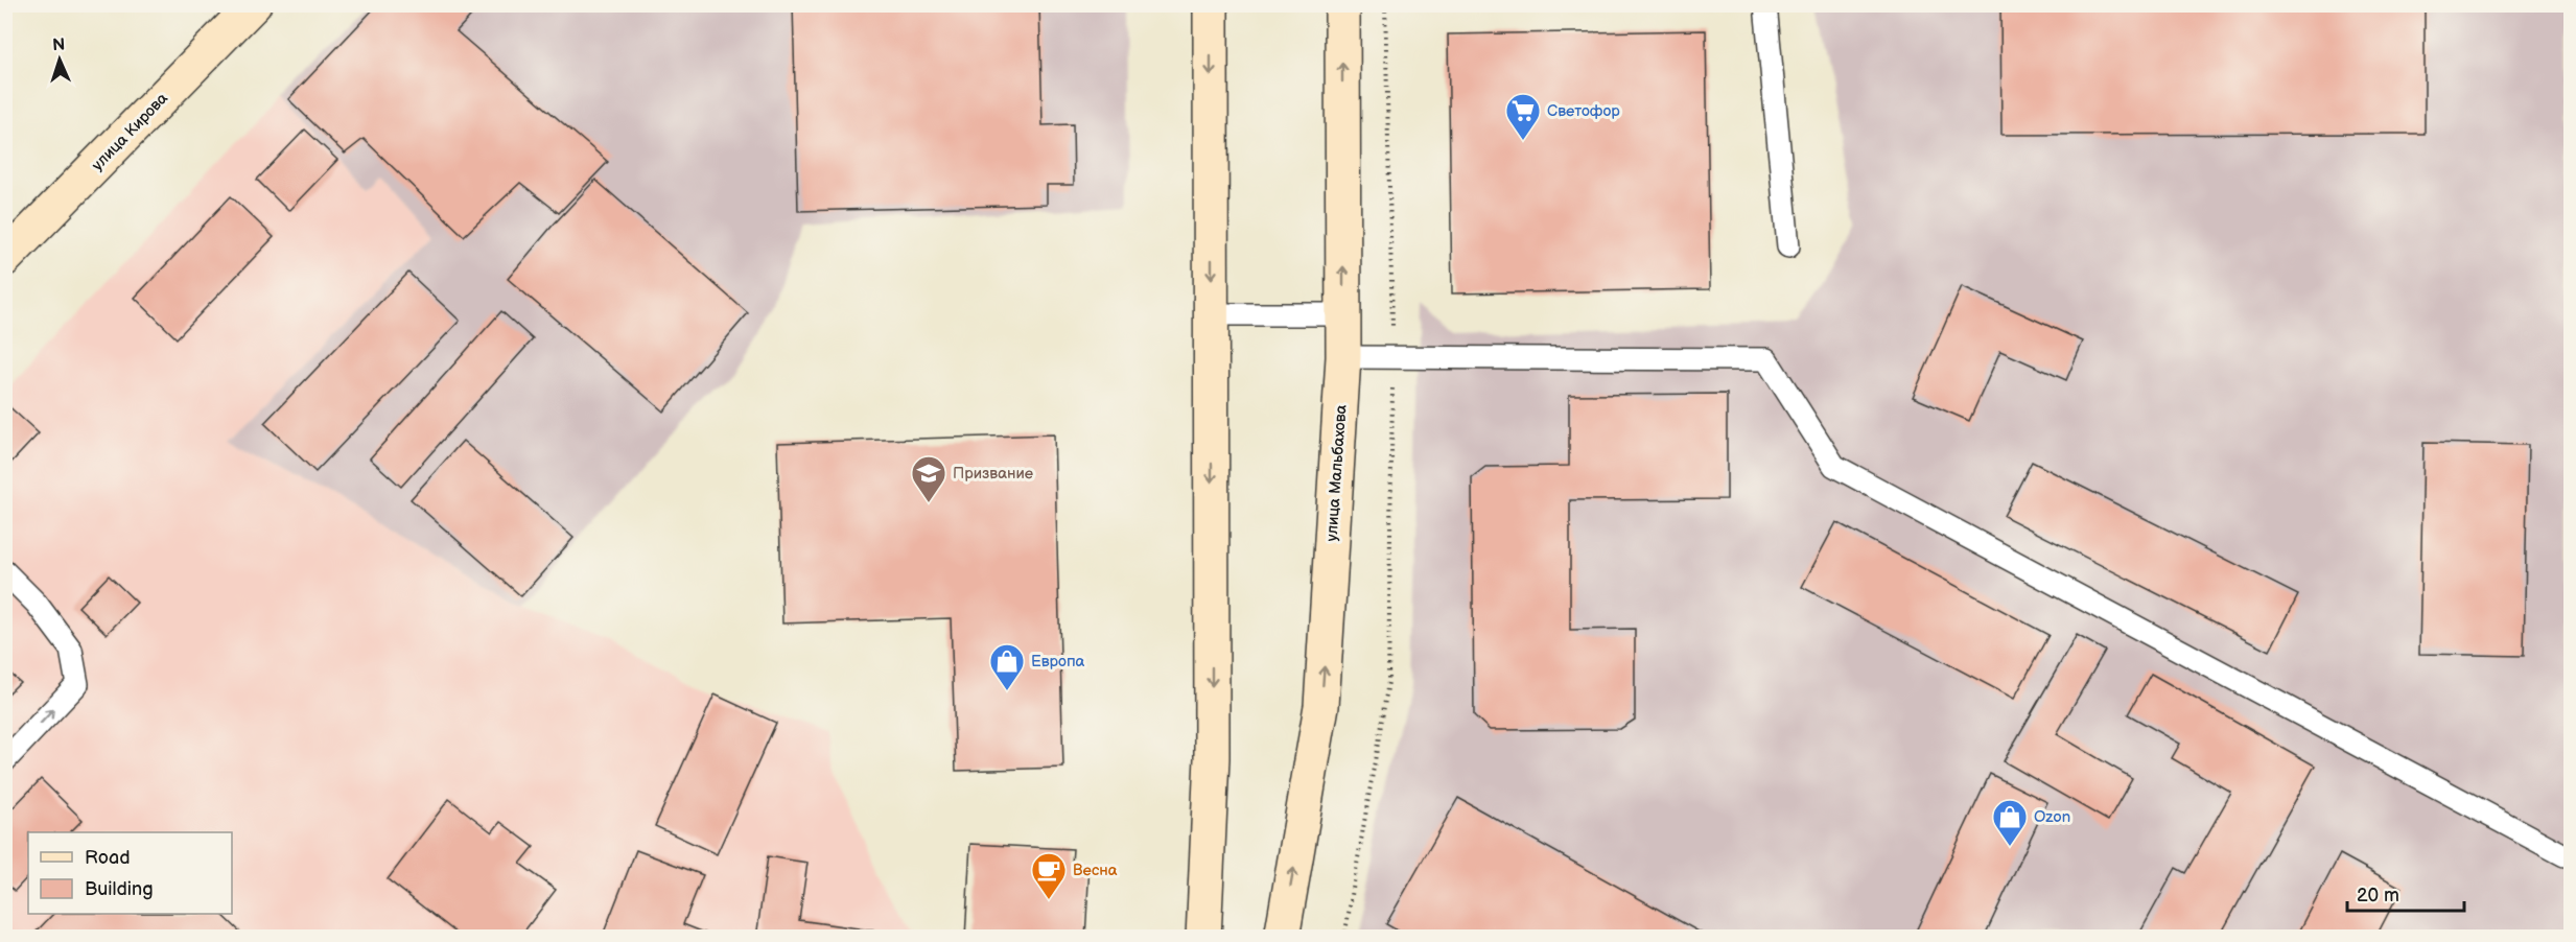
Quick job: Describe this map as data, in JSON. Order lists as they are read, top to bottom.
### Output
{
  "streets": {
    "main road": ["улица Кирова", "улица Мальбахова"]
  },
  "places": {
    "supermarket": ["Светофор"],
    "school or university": ["Призвание"],
    "shop": ["Европа", "Ozon"],
    "cafe": ["Весна"]
  },
  "legend": ["Road", "Building"],
  "scale_bar": "20 m",
  "north": "top"
}
